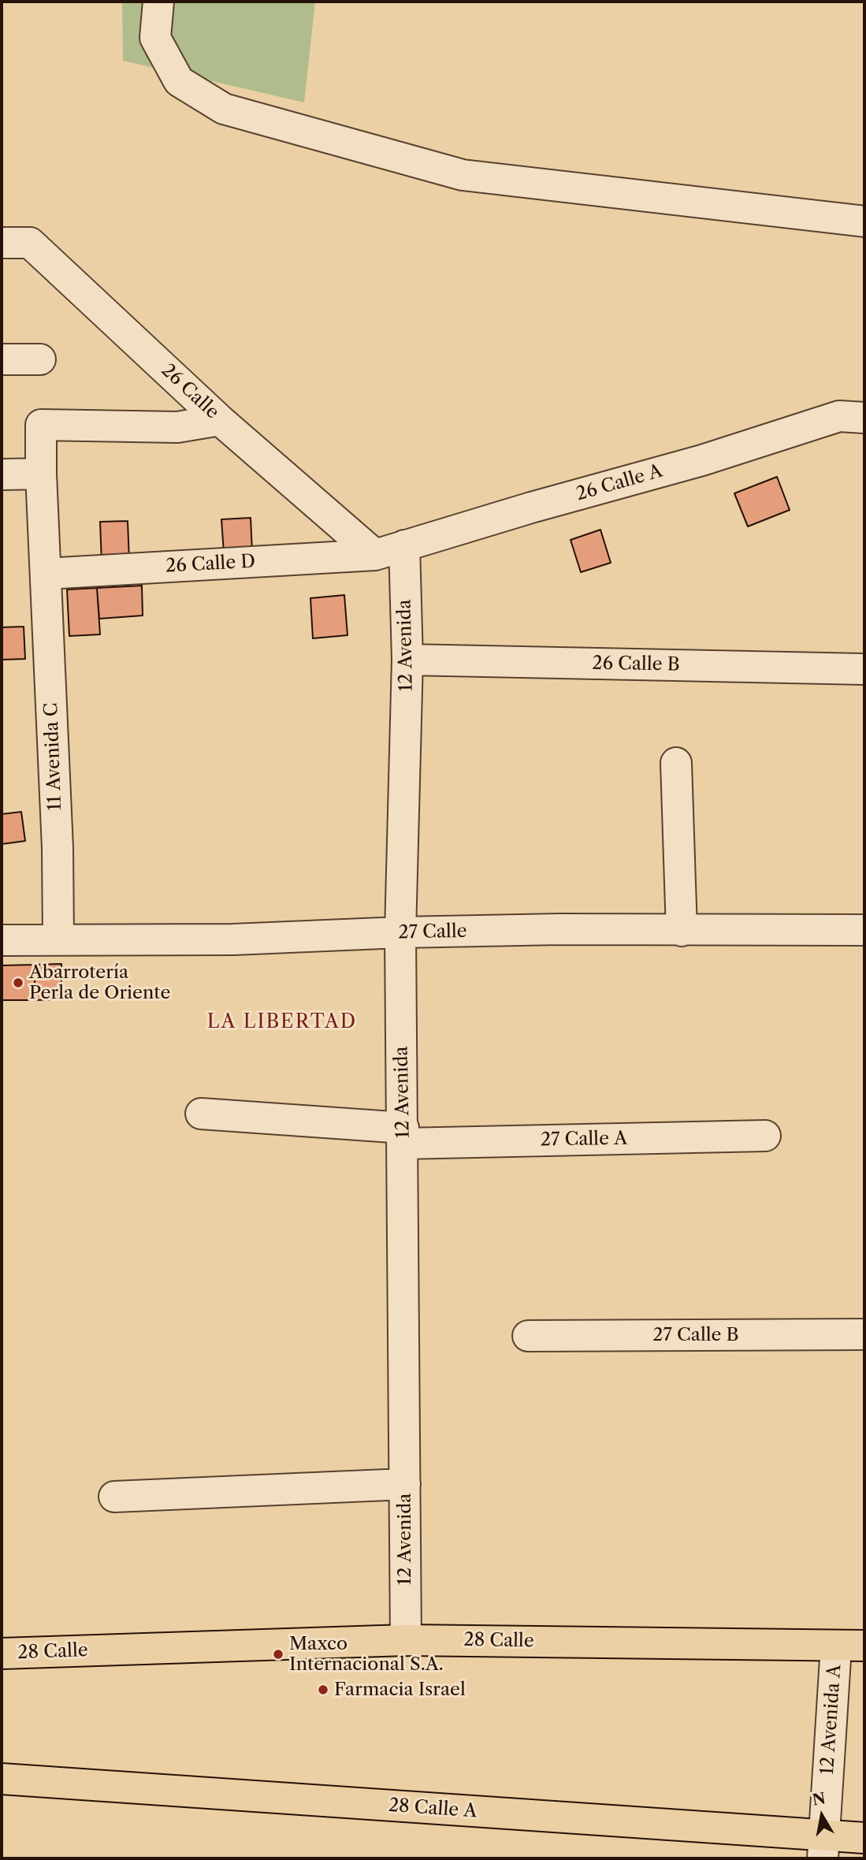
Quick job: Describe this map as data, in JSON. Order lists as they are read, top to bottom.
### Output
{
  "streets": {
    "main road": ["28 Calle", "28 Calle A"],
    "street": [
      "26 Calle",
      "26 Calle A",
      "26 Calle D",
      "12 Avenida",
      "26 Calle B",
      "11 Avenida C",
      "27 Calle",
      "27 Calle A",
      "27 Calle B",
      "12 Avenida A"
    ]
  },
  "crossings": [
    ["26 Calle", "26 Calle A"],
    ["26 Calle", "26 Calle D"],
    ["26 Calle", "11 Avenida C"],
    ["26 Calle A", "26 Calle D"],
    ["26 Calle A", "12 Avenida"],
    ["26 Calle D", "11 Avenida C"],
    ["12 Avenida", "26 Calle B"],
    ["12 Avenida", "27 Calle"],
    ["12 Avenida", "27 Calle A"],
    ["12 Avenida", "28 Calle"],
    ["11 Avenida C", "27 Calle"],
    ["28 Calle", "12 Avenida A"],
    ["12 Avenida A", "28 Calle A"]
  ],
  "districts": ["LA LIBERTAD"],
  "places": ["Abarrotería Perla de Oriente", "Maxco Internacional S.A.", "Farmacia Israel"],
  "north": "top"
}
